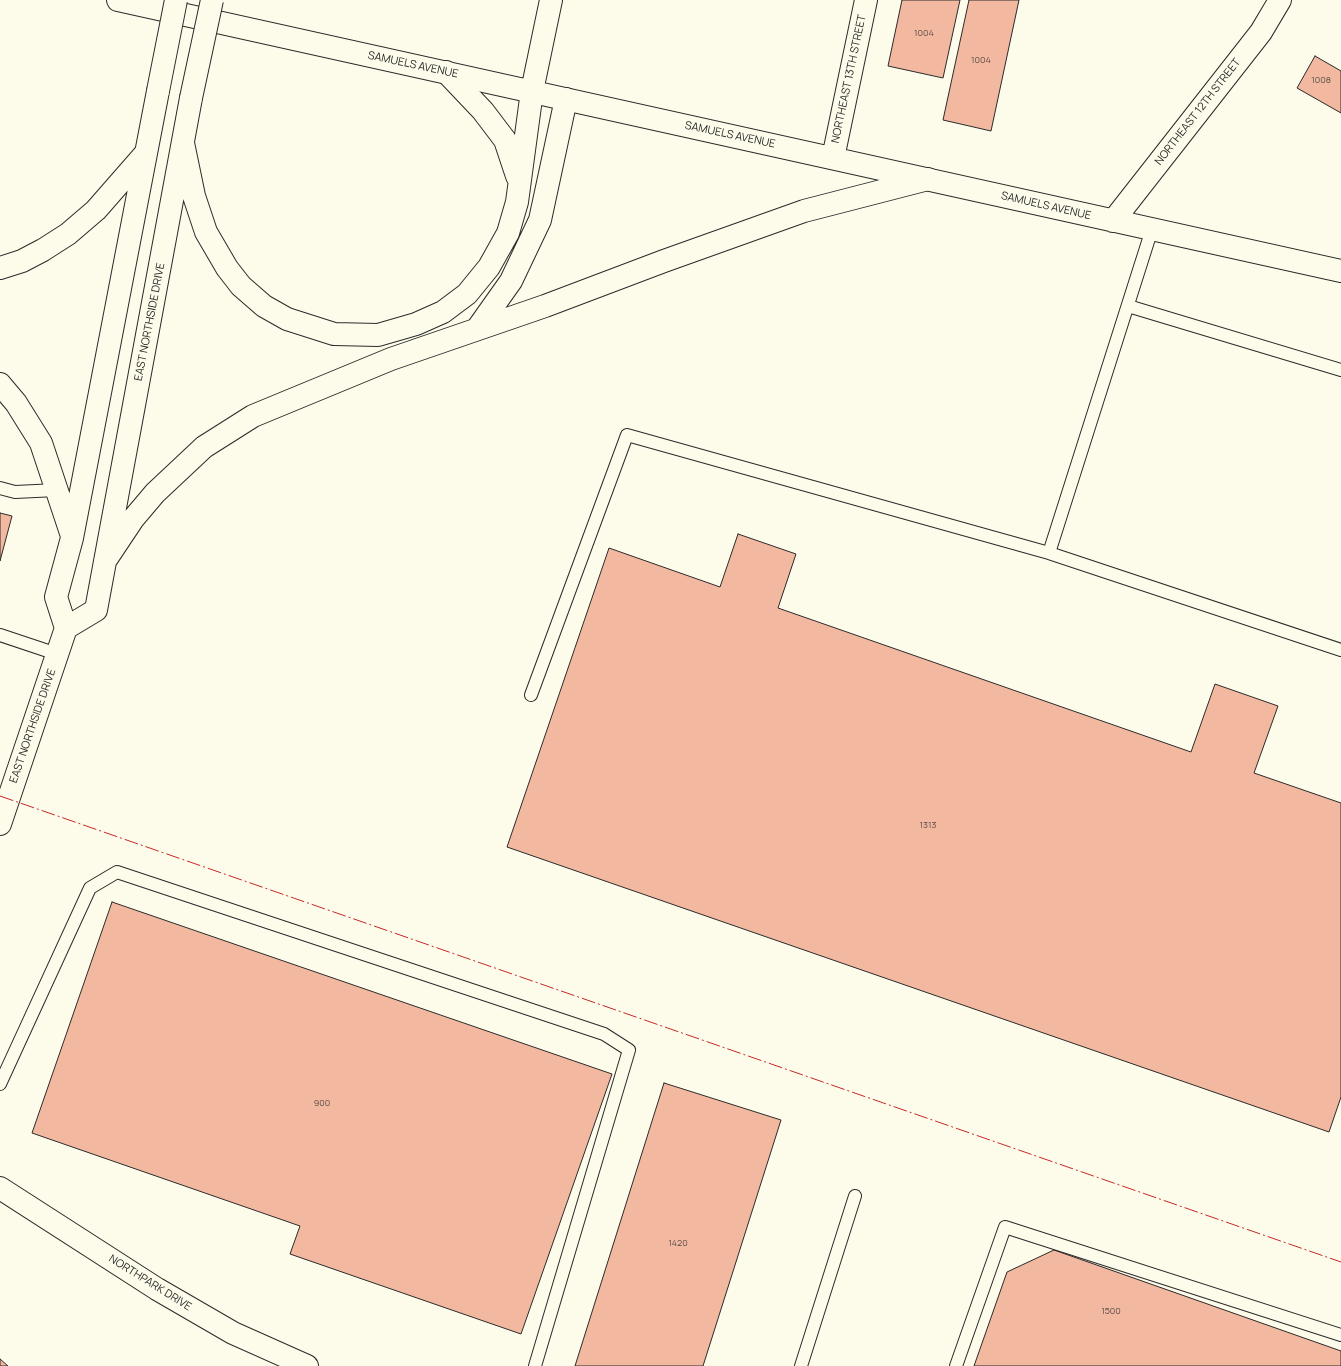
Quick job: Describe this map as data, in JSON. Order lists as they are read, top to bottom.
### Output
{
  "streets": {
    "street": [
      "SAMUELS AVENUE",
      "NORTHEAST 13TH STREET",
      "NORTHEAST 12TH STREET",
      "EAST NORTHSIDE DRIVE",
      "NORTHPARK DRIVE"
    ]
  },
  "crossings": [
    ["SAMUELS AVENUE", "NORTHEAST 13TH STREET"],
    ["SAMUELS AVENUE", "NORTHEAST 12TH STREET"]
  ],
  "house_numbers": [
    "1004",
    "1004",
    "1008",
    "1313",
    "900",
    "1420",
    "1500"
  ]
}
